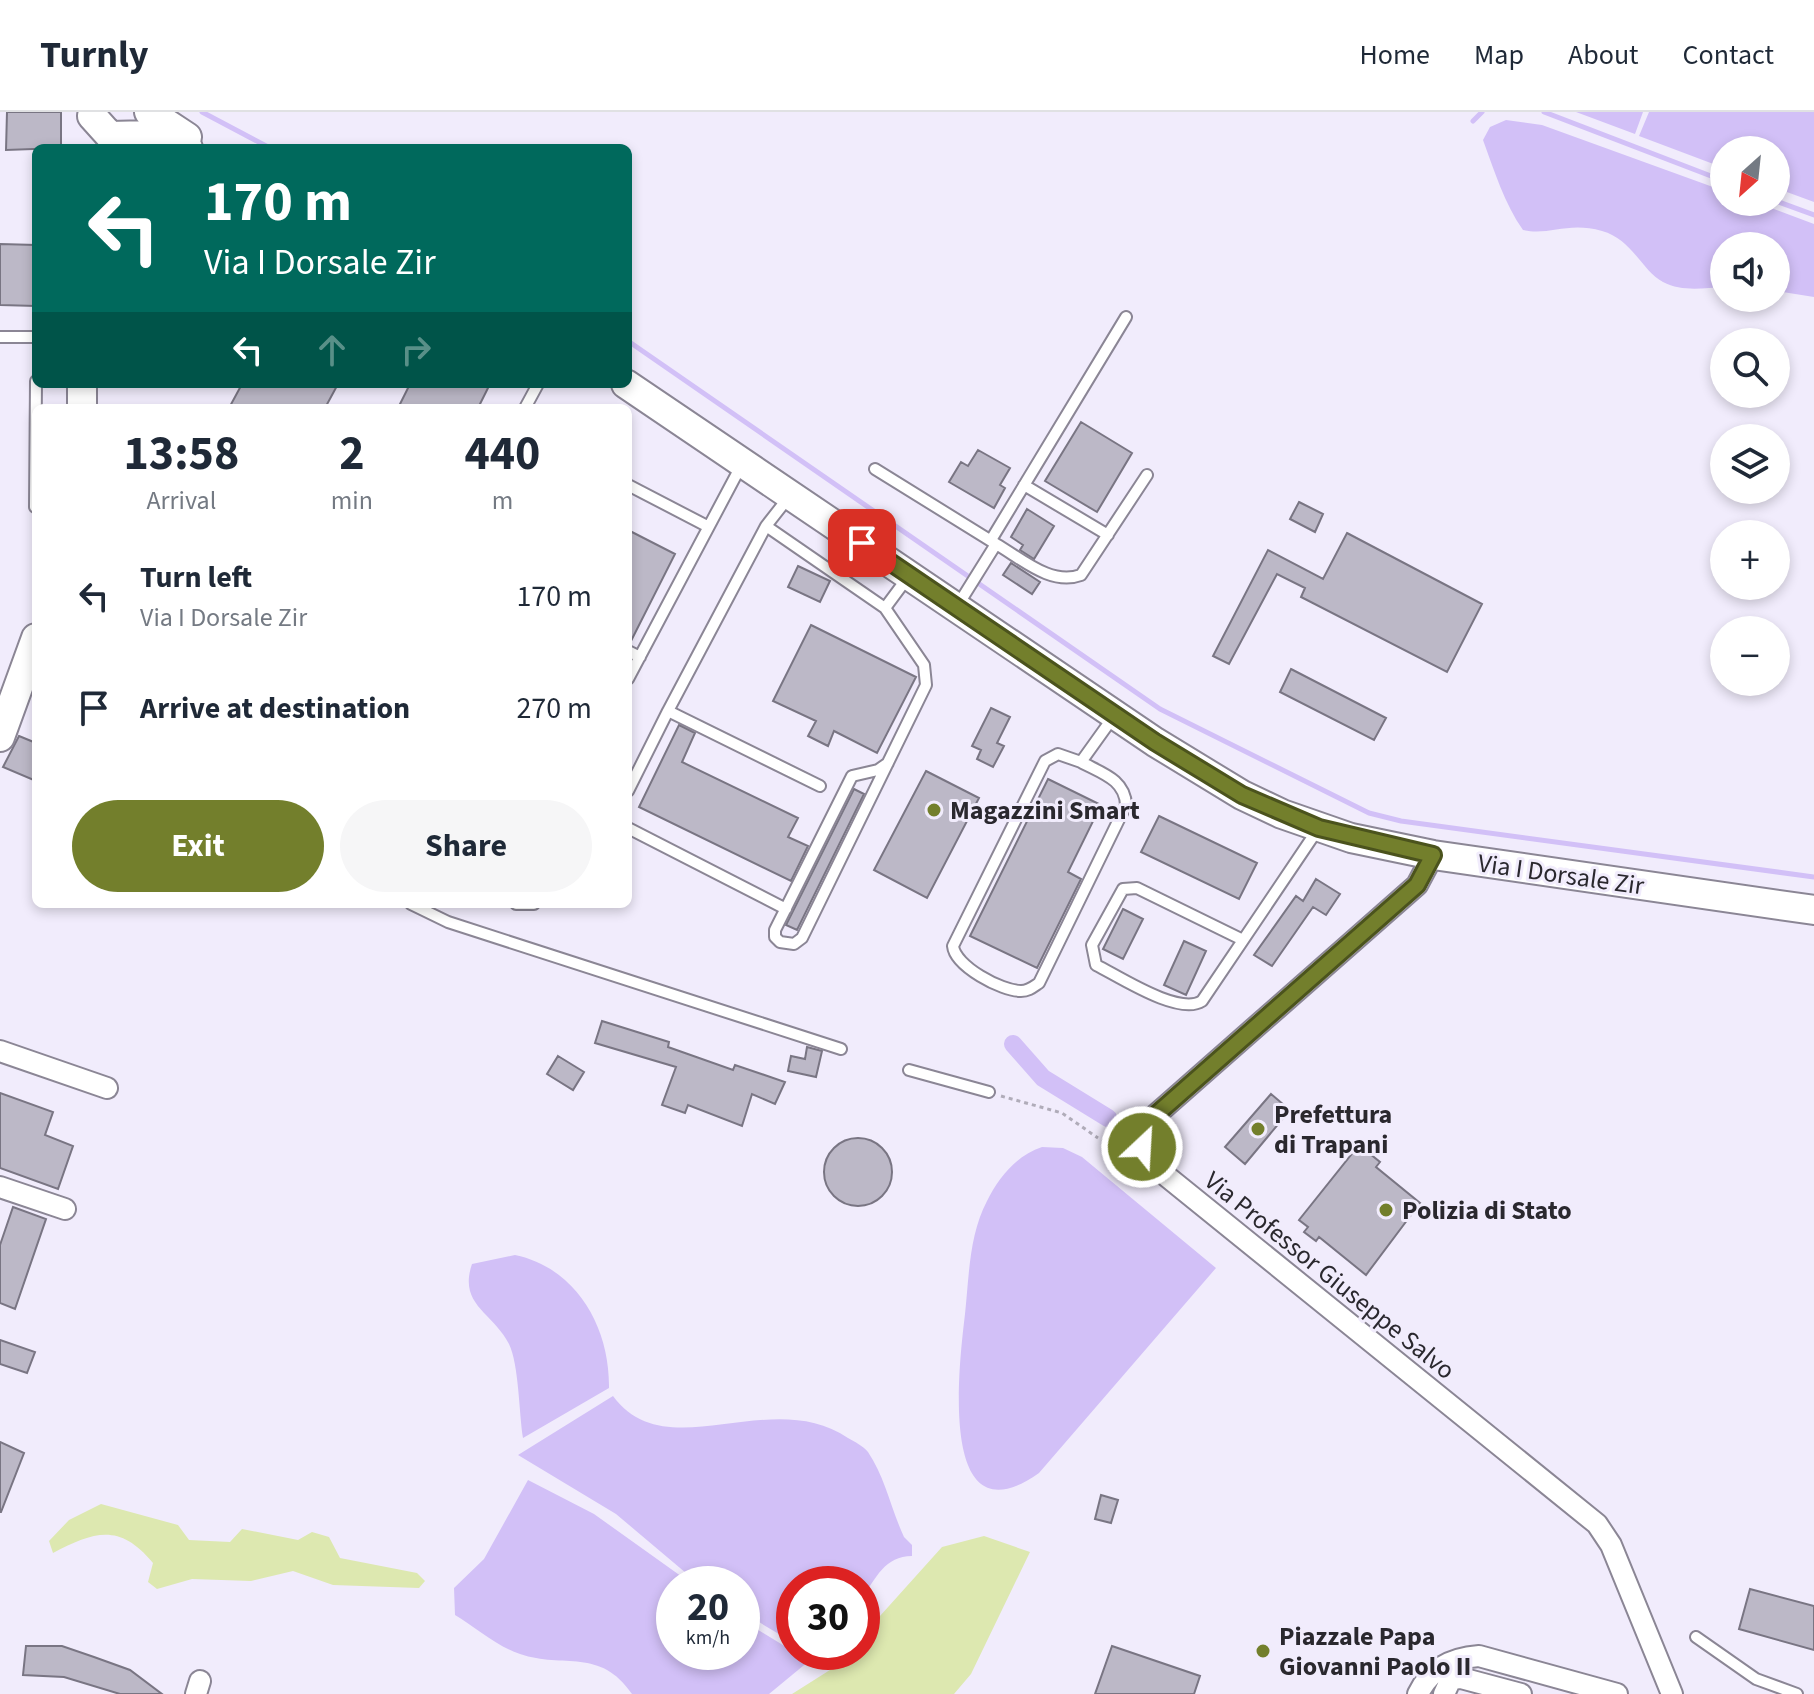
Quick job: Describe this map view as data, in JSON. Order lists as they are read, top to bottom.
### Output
{
  "streets": {
    "main road": ["Via I Dorsale Zir"],
    "street": ["Via Professor Giuseppe Salvo"]
  },
  "crossings": [
    ["Via I Dorsale Zir", "Via Professor Giuseppe Salvo"]
  ],
  "places": [
    "Magazzini Smart",
    "Prefettura di Trapani",
    "Polizia di Stato",
    "Piazzale Papa Giovanni Paolo II"
  ],
  "north": "bottom left",
  "page": {
    "header": "Turnly",
    "nav": [
      "Home",
      "Map",
      "About",
      "Contact"
    ],
    "map_buttons": ["+", "−"],
    "turn": ["170 m", "Via I Dorsale Zir"],
    "eta": [
      "13:58",
      "Arrival",
      "2",
      "min",
      "440",
      "m"
    ],
    "list": [
      {
        "name": "Turn left",
        "note": "Via I Dorsale Zir",
        "value": "170 m"
      },
      {
        "name": "Arrive at destination",
        "value": "270 m"
      }
    ],
    "buttons": ["Exit", "Share"],
    "speed": "20 km/h",
    "limit": "30"
  }
}
